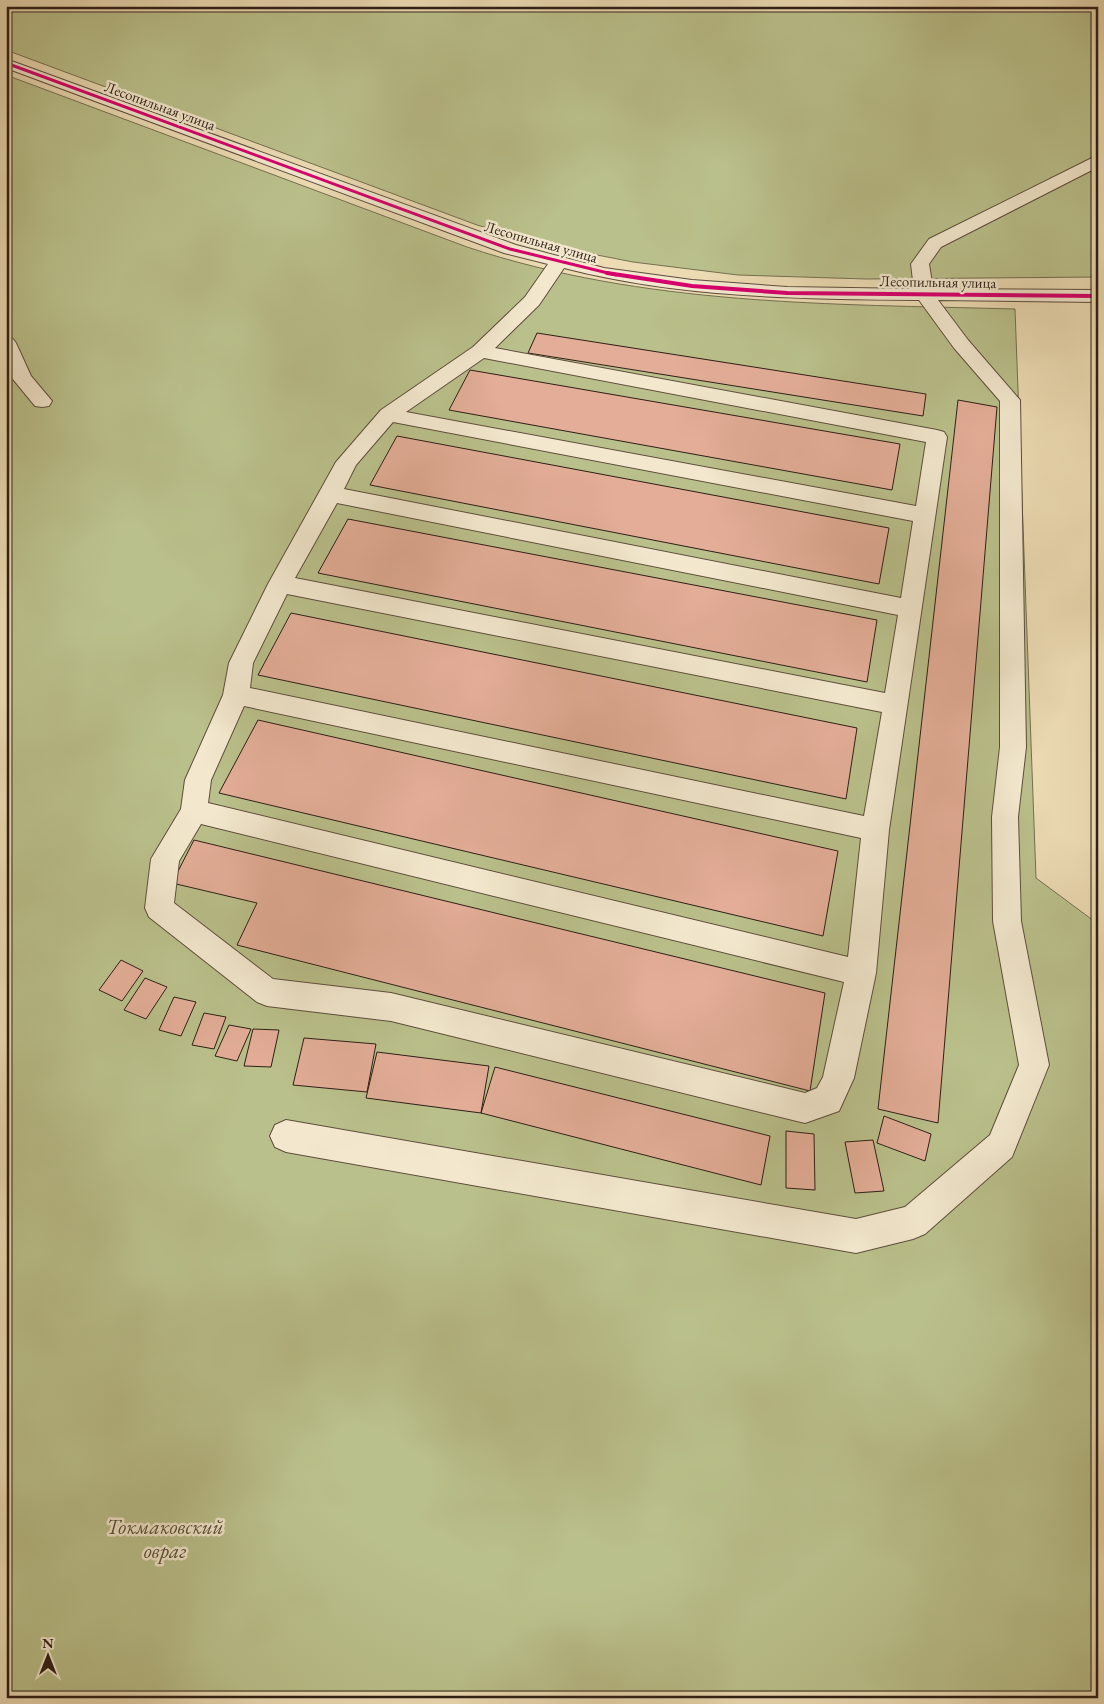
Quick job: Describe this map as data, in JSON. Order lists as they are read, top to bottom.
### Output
{
  "streets": {
    "street": ["Лесопильная улица"]
  },
  "parks": ["Токмаковский овраг"],
  "north": "top"
}
